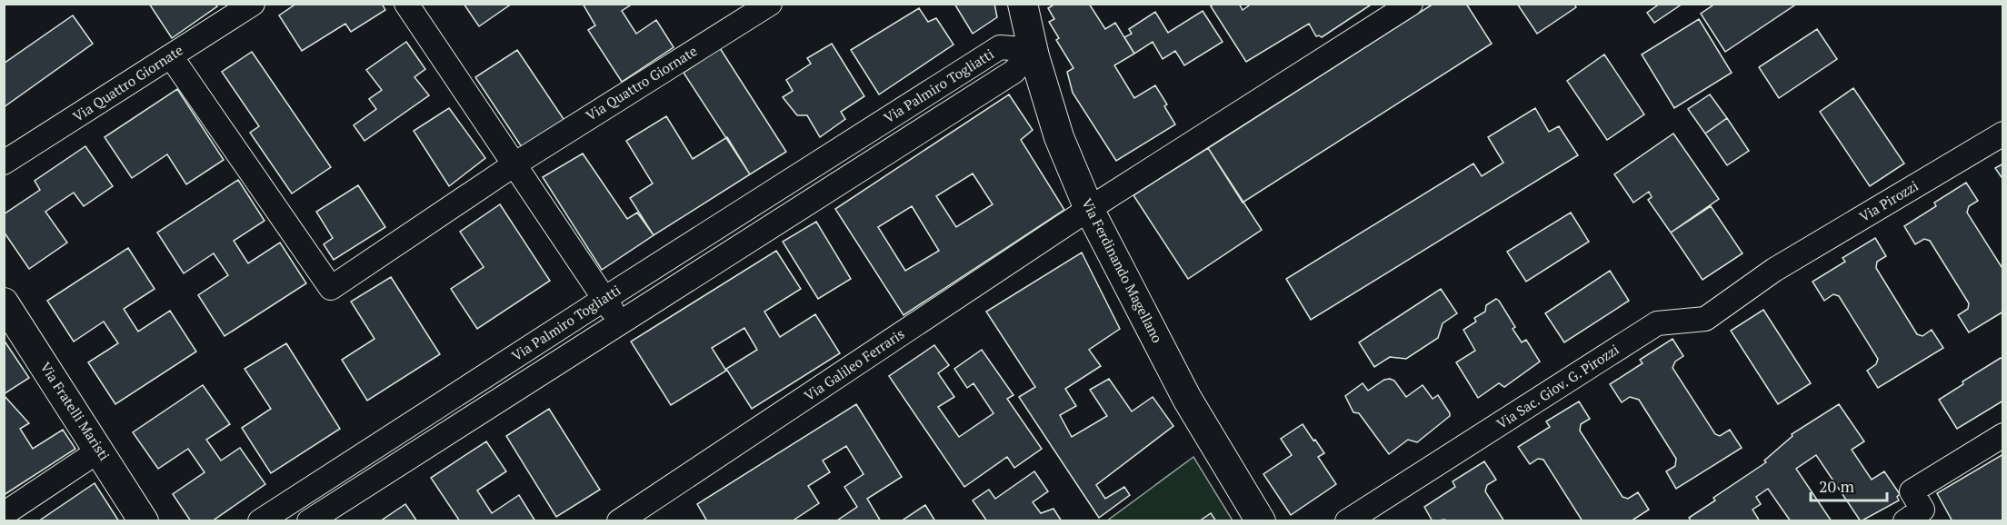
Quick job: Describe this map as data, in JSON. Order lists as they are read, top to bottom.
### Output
{
  "streets": {
    "street": [
      "Via Quattro Giornate",
      "Via Palmiro Togliatti",
      "Via Pirozzi",
      "Via Ferdinando Magellano",
      "Via Galileo Ferraris",
      "Via Sac. Giov. G. Pirozzi",
      "Via Fratelli Maristi"
    ]
  },
  "crossings": [
    ["Via Palmiro Togliatti", "Via Ferdinando Magellano"],
    ["Via Pirozzi", "Via Sac. Giov. G. Pirozzi"],
    ["Via Ferdinando Magellano", "Via Galileo Ferraris"]
  ],
  "scale_bar": "20 m"
}
